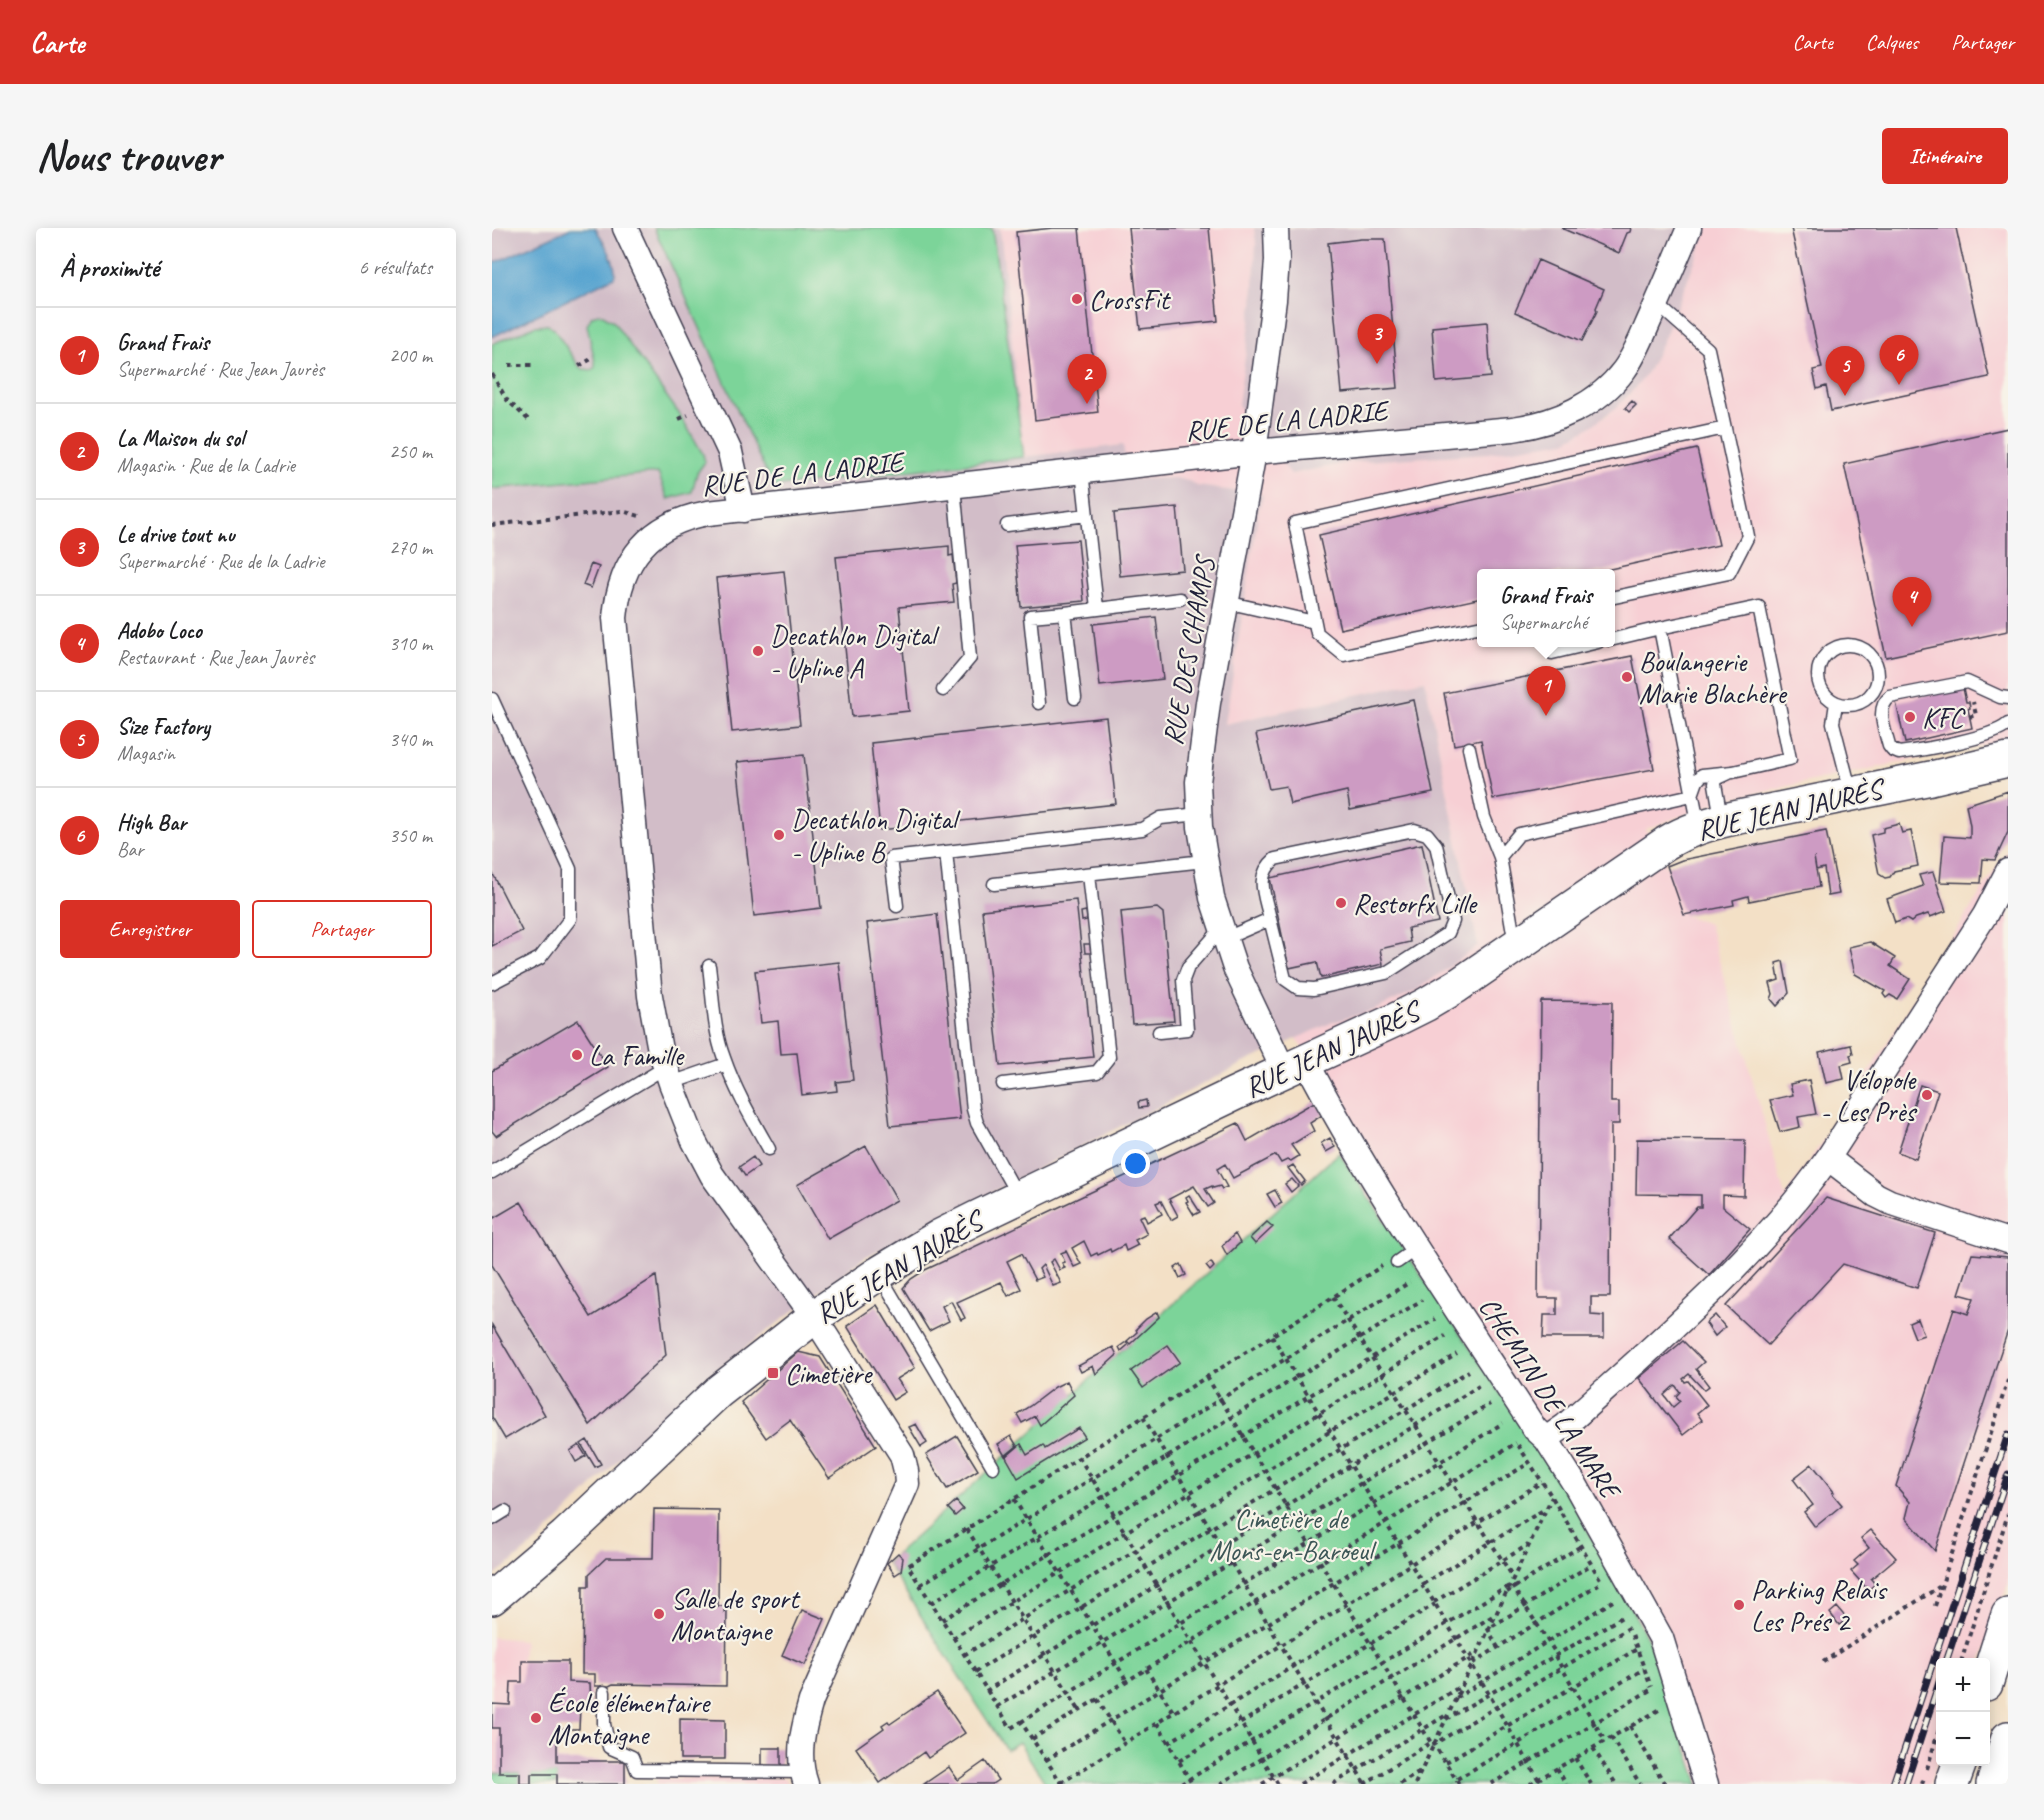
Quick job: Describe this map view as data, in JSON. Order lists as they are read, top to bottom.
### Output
{
  "streets": {
    "street": [
      "RUE DE LA LADRIE",
      "RUE DES CHAMPS",
      "RUE JEAN JAURÈS",
      "CHEMIN DE LA MARE"
    ]
  },
  "crossings": [
    ["RUE DE LA LADRIE", "RUE DES CHAMPS"],
    ["RUE DE LA LADRIE", "RUE JEAN JAURÈS"],
    ["RUE DES CHAMPS", "RUE JEAN JAURÈS"],
    ["RUE DES CHAMPS", "CHEMIN DE LA MARE"],
    ["RUE JEAN JAURÈS", "CHEMIN DE LA MARE"]
  ],
  "parks": ["Cimetière de Mons-en-Baroeul"],
  "places": {
    "other": [
      "CrossFit",
      "Decathlon Digital - Upline A",
      "Boulangerie Marie Blachère",
      "KFC",
      "Decathlon Digital - Upline B",
      "Restorfx Lille",
      "La Famille",
      "Vélopole - Les Près",
      "Parking Relais Les Prés 2",
      "Salle de sport Montaigne",
      "École élémentaire Montaigne"
    ],
    "transit": ["Cimetière"]
  },
  "page": {
    "header": "Carte",
    "nav": ["Carte", "Calques", "Partager"],
    "buttons": [
      "Itinéraire",
      ["Enregistrer", "Partager"]
    ],
    "title": "Nous trouver",
    "heading": ["À proximité", "6 résultats"],
    "list": [
      {
        "mark": "1",
        "name": "Grand Frais",
        "note": "Supermarché · Rue Jean Jaurès",
        "value": "200 m"
      },
      {
        "mark": "2",
        "name": "La Maison du sol",
        "note": "Magasin · Rue de la Ladrie",
        "value": "250 m"
      },
      {
        "mark": "3",
        "name": "Le drive tout nu",
        "note": "Supermarché · Rue de la Ladrie",
        "value": "270 m"
      },
      {
        "mark": "4",
        "name": "Adobo Loco",
        "note": "Restaurant · Rue Jean Jaurès",
        "value": "310 m"
      },
      {
        "mark": "5",
        "name": "Size Factory",
        "note": "Magasin",
        "value": "340 m"
      },
      {
        "mark": "6",
        "name": "High Bar",
        "note": "Bar",
        "value": "350 m"
      }
    ],
    "pins": [
      "3",
      "6",
      "5",
      "2",
      "4",
      "1"
    ],
    "popup": ["Grand Frais", "Supermarché"],
    "map_buttons": ["+", "−"]
  }
}
